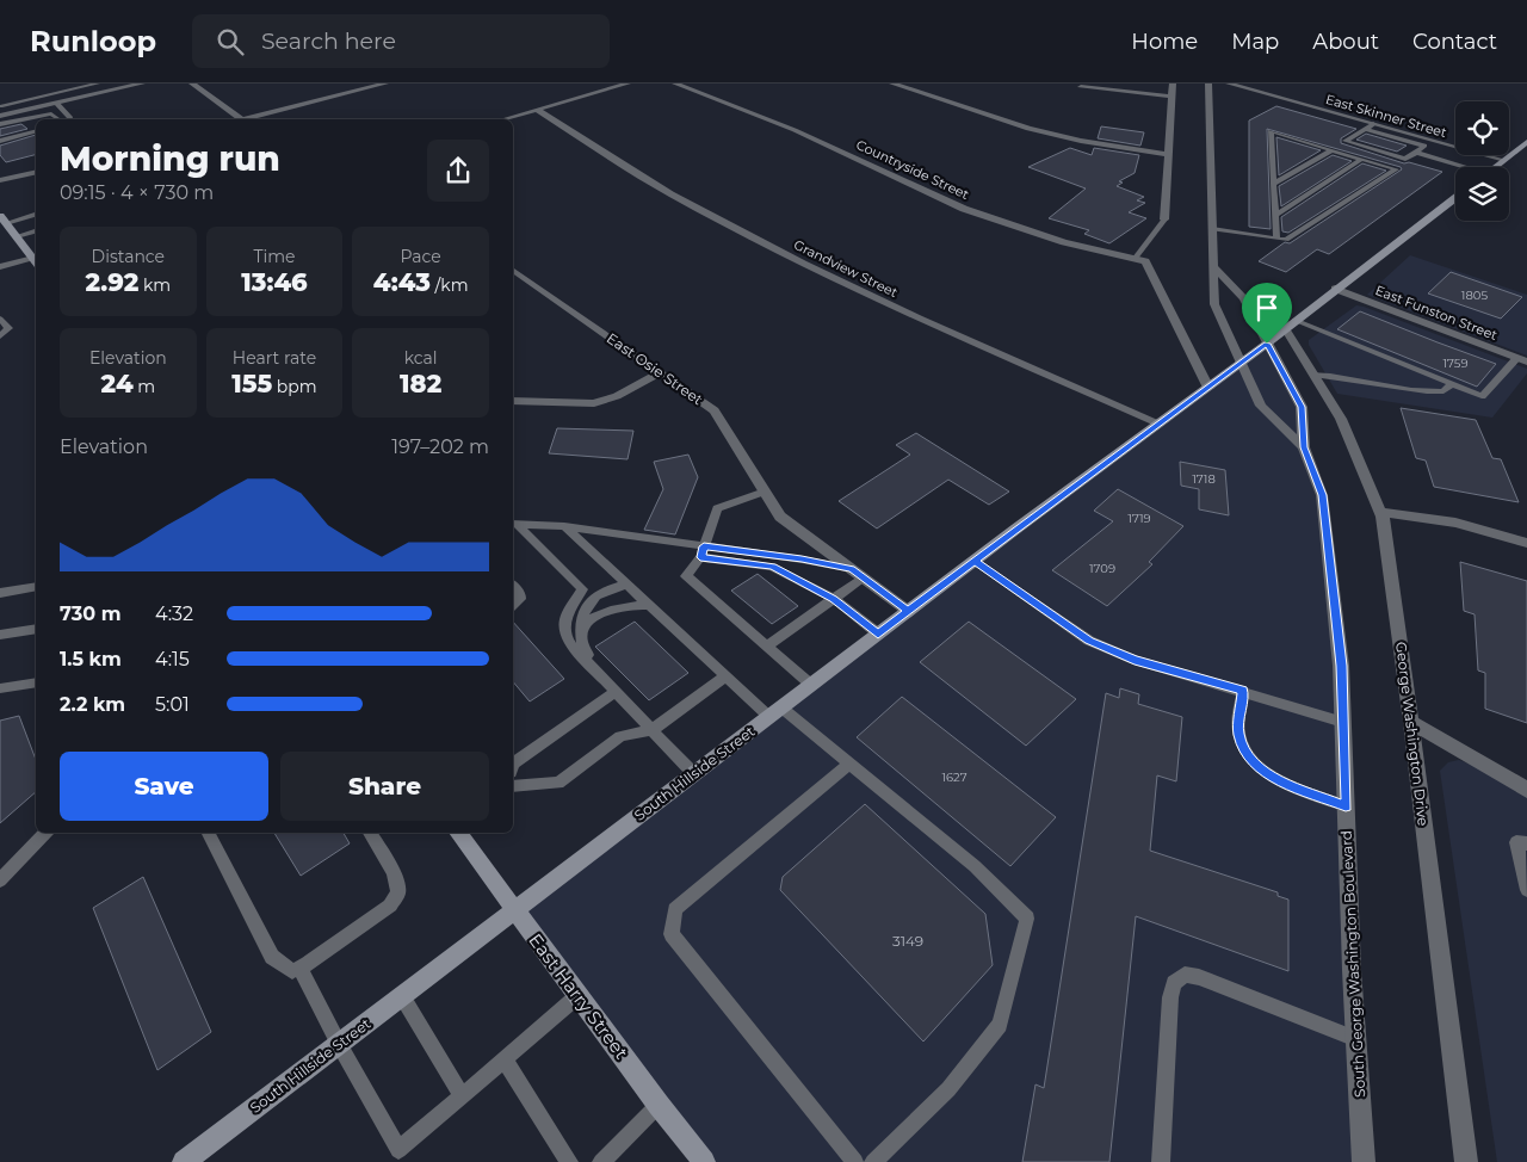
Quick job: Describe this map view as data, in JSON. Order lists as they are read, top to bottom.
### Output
{
  "streets": {
    "main road": ["South Hillside Street", "East Harry Street"],
    "street": [
      "East Skinner Street",
      "Countryside Street",
      "Grandview Street",
      "East Funston Street",
      "East Osie Street",
      "George Washington Drive",
      "South George Washington Boulevard"
    ]
  },
  "crossings": [
    ["Grandview Street", "South Hillside Street"],
    ["East Funston Street", "South Hillside Street"],
    ["East Osie Street", "South Hillside Street"],
    ["George Washington Drive", "South Hillside Street"],
    ["South Hillside Street", "South George Washington Boulevard"],
    ["South Hillside Street", "East Harry Street"]
  ],
  "house_numbers": [
    "1805",
    "1759",
    "1718",
    "1719",
    "1709",
    "1627",
    "3149"
  ],
  "page": {
    "header": "Runloop",
    "search": "Search here",
    "nav": [
      "Home",
      "Map",
      "About",
      "Contact"
    ],
    "heading": ["Morning run", "09:15 · 4 × 730 m"],
    "stats": [
      ["Distance", "2.92 km"],
      ["Time", "13:46"],
      ["Pace", "4:43 /km"],
      ["Elevation", "24 m"],
      ["Heart rate", "155 bpm"],
      ["kcal", "182"]
    ],
    "chart": ["Elevation", "197–202 m"],
    "list": [
      {
        "name": "730 m",
        "note": "4:32"
      },
      {
        "name": "1.5 km",
        "note": "4:15"
      },
      {
        "name": "2.2 km",
        "note": "5:01"
      }
    ],
    "buttons": ["Save", "Share"]
  }
}
